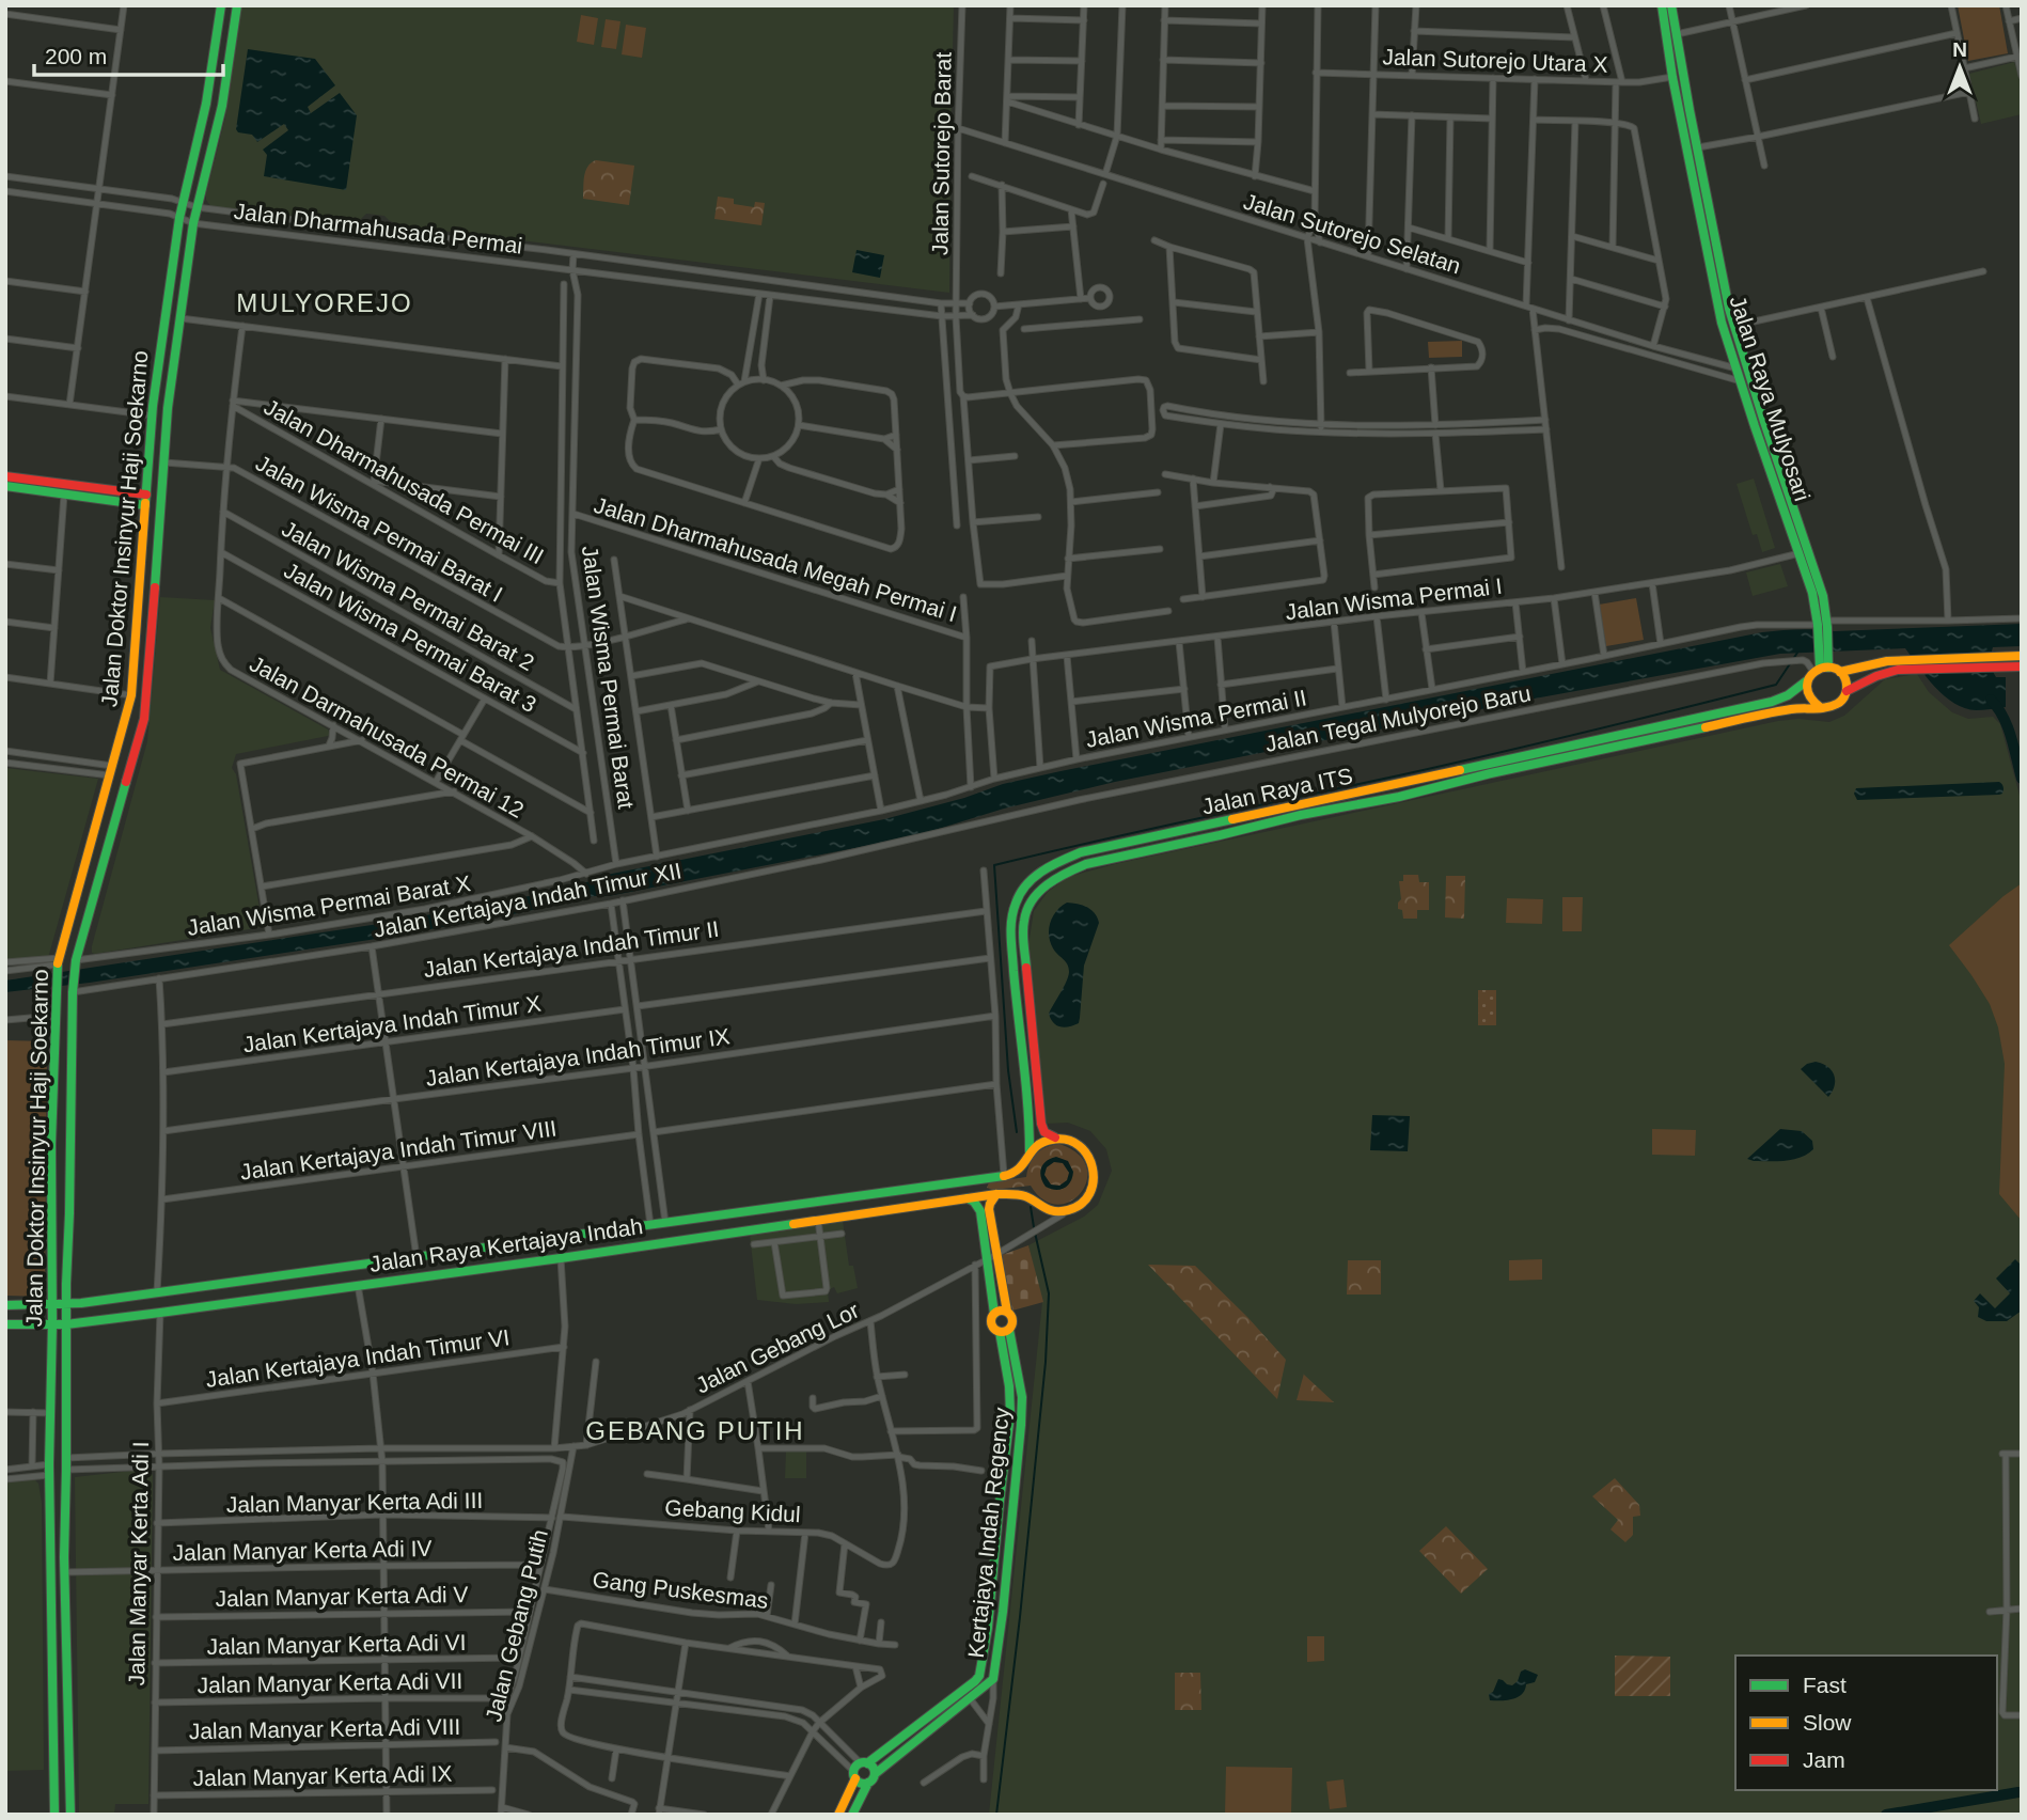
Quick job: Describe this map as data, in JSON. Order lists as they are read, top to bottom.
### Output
{
  "streets": {
    "main road": [
      "Jalan Raya Mulyosari",
      "Jalan Doktor Insinyur Haji Soekarno",
      "Jalan Raya ITS",
      "Jalan Raya Kertajaya Indah",
      "Kertajaya Indah Regency"
    ],
    "street": [
      "Jalan Sutorejo Utara X",
      "Jalan Sutorejo Barat",
      "Jalan Dharmahusada Permai",
      "Jalan Sutorejo Selatan",
      "Jalan Dharmahusada Permai III",
      "Jalan Wisma Permai Barat I",
      "Jalan Dharmahusada Megah Permai I",
      "Jalan Wisma Permai Barat 2",
      "Jalan Wisma Permai I",
      "Jalan Wisma Permai Barat 3",
      "Jalan Wisma Permai Barat",
      "Jalan Wisma Permai II",
      "Jalan Tegal Mulyorejo Baru",
      "Jalan Darmahusada Permai 12",
      "Jalan Kertajaya Indah Timur XII",
      "Jalan Wisma Permai Barat X",
      "Jalan Kertajaya Indah Timur II",
      "Jalan Kertajaya Indah Timur X",
      "Jalan Kertajaya Indah Timur IX",
      "Jalan Kertajaya Indah Timur VIII",
      "Jalan Gebang Lor",
      "Jalan Kertajaya Indah Timur VI",
      "Jalan Manyar Kerta Adi III",
      "Gebang Kidul",
      "Jalan Manyar Kerta Adi IV",
      "Jalan Manyar Kerta Adi I",
      "Gang Puskesmas",
      "Jalan Manyar Kerta Adi V",
      "Jalan Gebang Putih",
      "Jalan Manyar Kerta Adi VI",
      "Jalan Manyar Kerta Adi VII",
      "Jalan Manyar Kerta Adi VIII",
      "Jalan Manyar Kerta Adi IX"
    ]
  },
  "crossings": [
    ["Jalan Sutorejo Utara X", "Jalan Raya Mulyosari"],
    ["Jalan Sutorejo Barat", "Jalan Dharmahusada Permai"],
    ["Jalan Sutorejo Barat", "Jalan Sutorejo Selatan"],
    ["Jalan Dharmahusada Permai", "Jalan Doktor Insinyur Haji Soekarno"],
    ["Jalan Dharmahusada Permai", "Jalan Wisma Permai Barat"],
    ["Jalan Sutorejo Selatan", "Jalan Raya Mulyosari"],
    ["Jalan Raya Mulyosari", "Jalan Wisma Permai I"],
    ["Jalan Raya Mulyosari", "Jalan Wisma Permai II"],
    ["Jalan Raya Mulyosari", "Jalan Tegal Mulyorejo Baru"],
    ["Jalan Raya Mulyosari", "Jalan Raya ITS"],
    ["Jalan Doktor Insinyur Haji Soekarno", "Jalan Wisma Permai Barat I"],
    ["Jalan Doktor Insinyur Haji Soekarno", "Jalan Kertajaya Indah Timur XII"],
    ["Jalan Doktor Insinyur Haji Soekarno", "Jalan Wisma Permai Barat X"],
    ["Jalan Doktor Insinyur Haji Soekarno", "Jalan Raya Kertajaya Indah"],
    ["Jalan Doktor Insinyur Haji Soekarno", "Jalan Manyar Kerta Adi IV"],
    ["Jalan Dharmahusada Megah Permai I", "Jalan Wisma Permai Barat"],
    ["Jalan Wisma Permai Barat", "Jalan Wisma Permai II"],
    ["Jalan Wisma Permai II", "Jalan Darmahusada Permai 12"],
    ["Jalan Wisma Permai II", "Jalan Wisma Permai Barat X"],
    ["Jalan Tegal Mulyorejo Baru", "Jalan Raya ITS"],
    ["Jalan Tegal Mulyorejo Baru", "Jalan Kertajaya Indah Timur XII"],
    ["Jalan Darmahusada Permai 12", "Jalan Wisma Permai Barat X"],
    ["Jalan Raya Kertajaya Indah", "Jalan Manyar Kerta Adi I"],
    ["Jalan Gebang Lor", "Jalan Gebang Putih"],
    ["Jalan Kertajaya Indah Timur VI", "Jalan Manyar Kerta Adi I"],
    ["Jalan Manyar Kerta Adi III", "Jalan Manyar Kerta Adi I"],
    ["Gebang Kidul", "Jalan Gebang Putih"],
    ["Jalan Manyar Kerta Adi IV", "Jalan Manyar Kerta Adi I"],
    ["Jalan Manyar Kerta Adi I", "Jalan Manyar Kerta Adi V"],
    ["Jalan Manyar Kerta Adi I", "Jalan Manyar Kerta Adi VI"],
    ["Jalan Manyar Kerta Adi I", "Jalan Manyar Kerta Adi VII"],
    ["Jalan Manyar Kerta Adi I", "Jalan Manyar Kerta Adi VIII"],
    ["Jalan Manyar Kerta Adi I", "Jalan Manyar Kerta Adi IX"],
    ["Gang Puskesmas", "Jalan Gebang Putih"],
    ["Jalan Manyar Kerta Adi VI", "Jalan Manyar Kerta Adi VII"]
  ],
  "districts": ["MULYOREJO", "GEBANG PUTIH"],
  "legend": ["Fast", "Slow", "Jam"],
  "scale_bar": "200 m",
  "north": "top"
}
